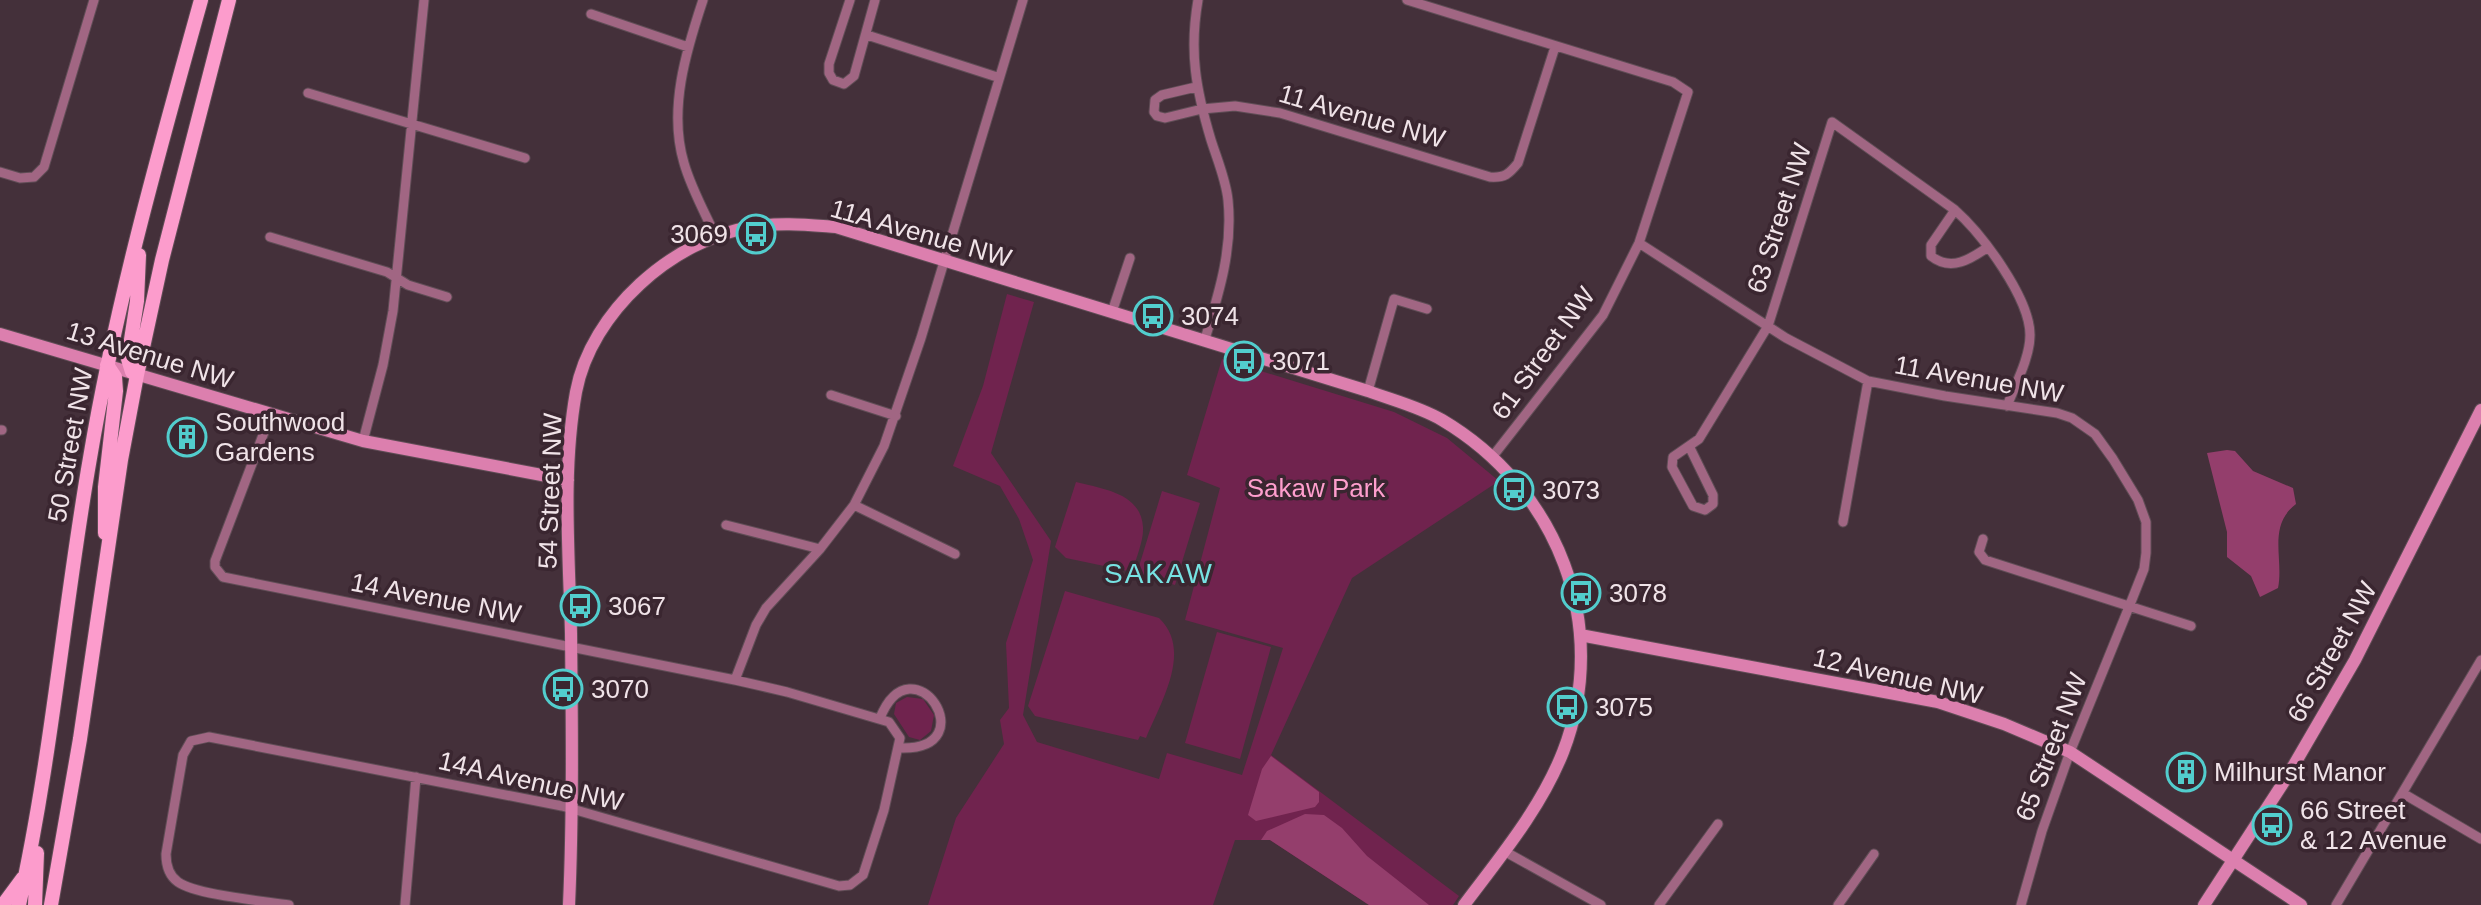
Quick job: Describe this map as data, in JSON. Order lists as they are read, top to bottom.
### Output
{
  "streets": {
    "main road": ["50 Street NW"],
    "street": [
      "11 Avenue NW",
      "63 Street NW",
      "11A Avenue NW",
      "61 Street NW",
      "13 Avenue NW",
      "54 Street NW",
      "14 Avenue NW",
      "66 Street NW",
      "12 Avenue NW",
      "65 Street NW",
      "14A Avenue NW"
    ]
  },
  "crossings": [
    ["11 Avenue NW", "63 Street NW"],
    ["11 Avenue NW", "61 Street NW"],
    ["11 Avenue NW", "65 Street NW"],
    ["11A Avenue NW", "61 Street NW"],
    ["11A Avenue NW", "54 Street NW"],
    ["11A Avenue NW", "12 Avenue NW"],
    ["13 Avenue NW", "50 Street NW"],
    ["13 Avenue NW", "54 Street NW"],
    ["13 Avenue NW", "14 Avenue NW"],
    ["54 Street NW", "14 Avenue NW"],
    ["54 Street NW", "14A Avenue NW"],
    ["14 Avenue NW", "14A Avenue NW"],
    ["66 Street NW", "12 Avenue NW"],
    ["12 Avenue NW", "65 Street NW"]
  ],
  "districts": ["SAKAW"],
  "parks": ["Sakaw Park"],
  "places": {
    "bus stop": [
      "3069",
      "3074",
      "3071",
      "3073",
      "3078",
      "3067",
      "3070",
      "3075",
      "66 Street & 12 Avenue"
    ],
    "building": ["Southwood Gardens", "Milhurst Manor"]
  }
}
